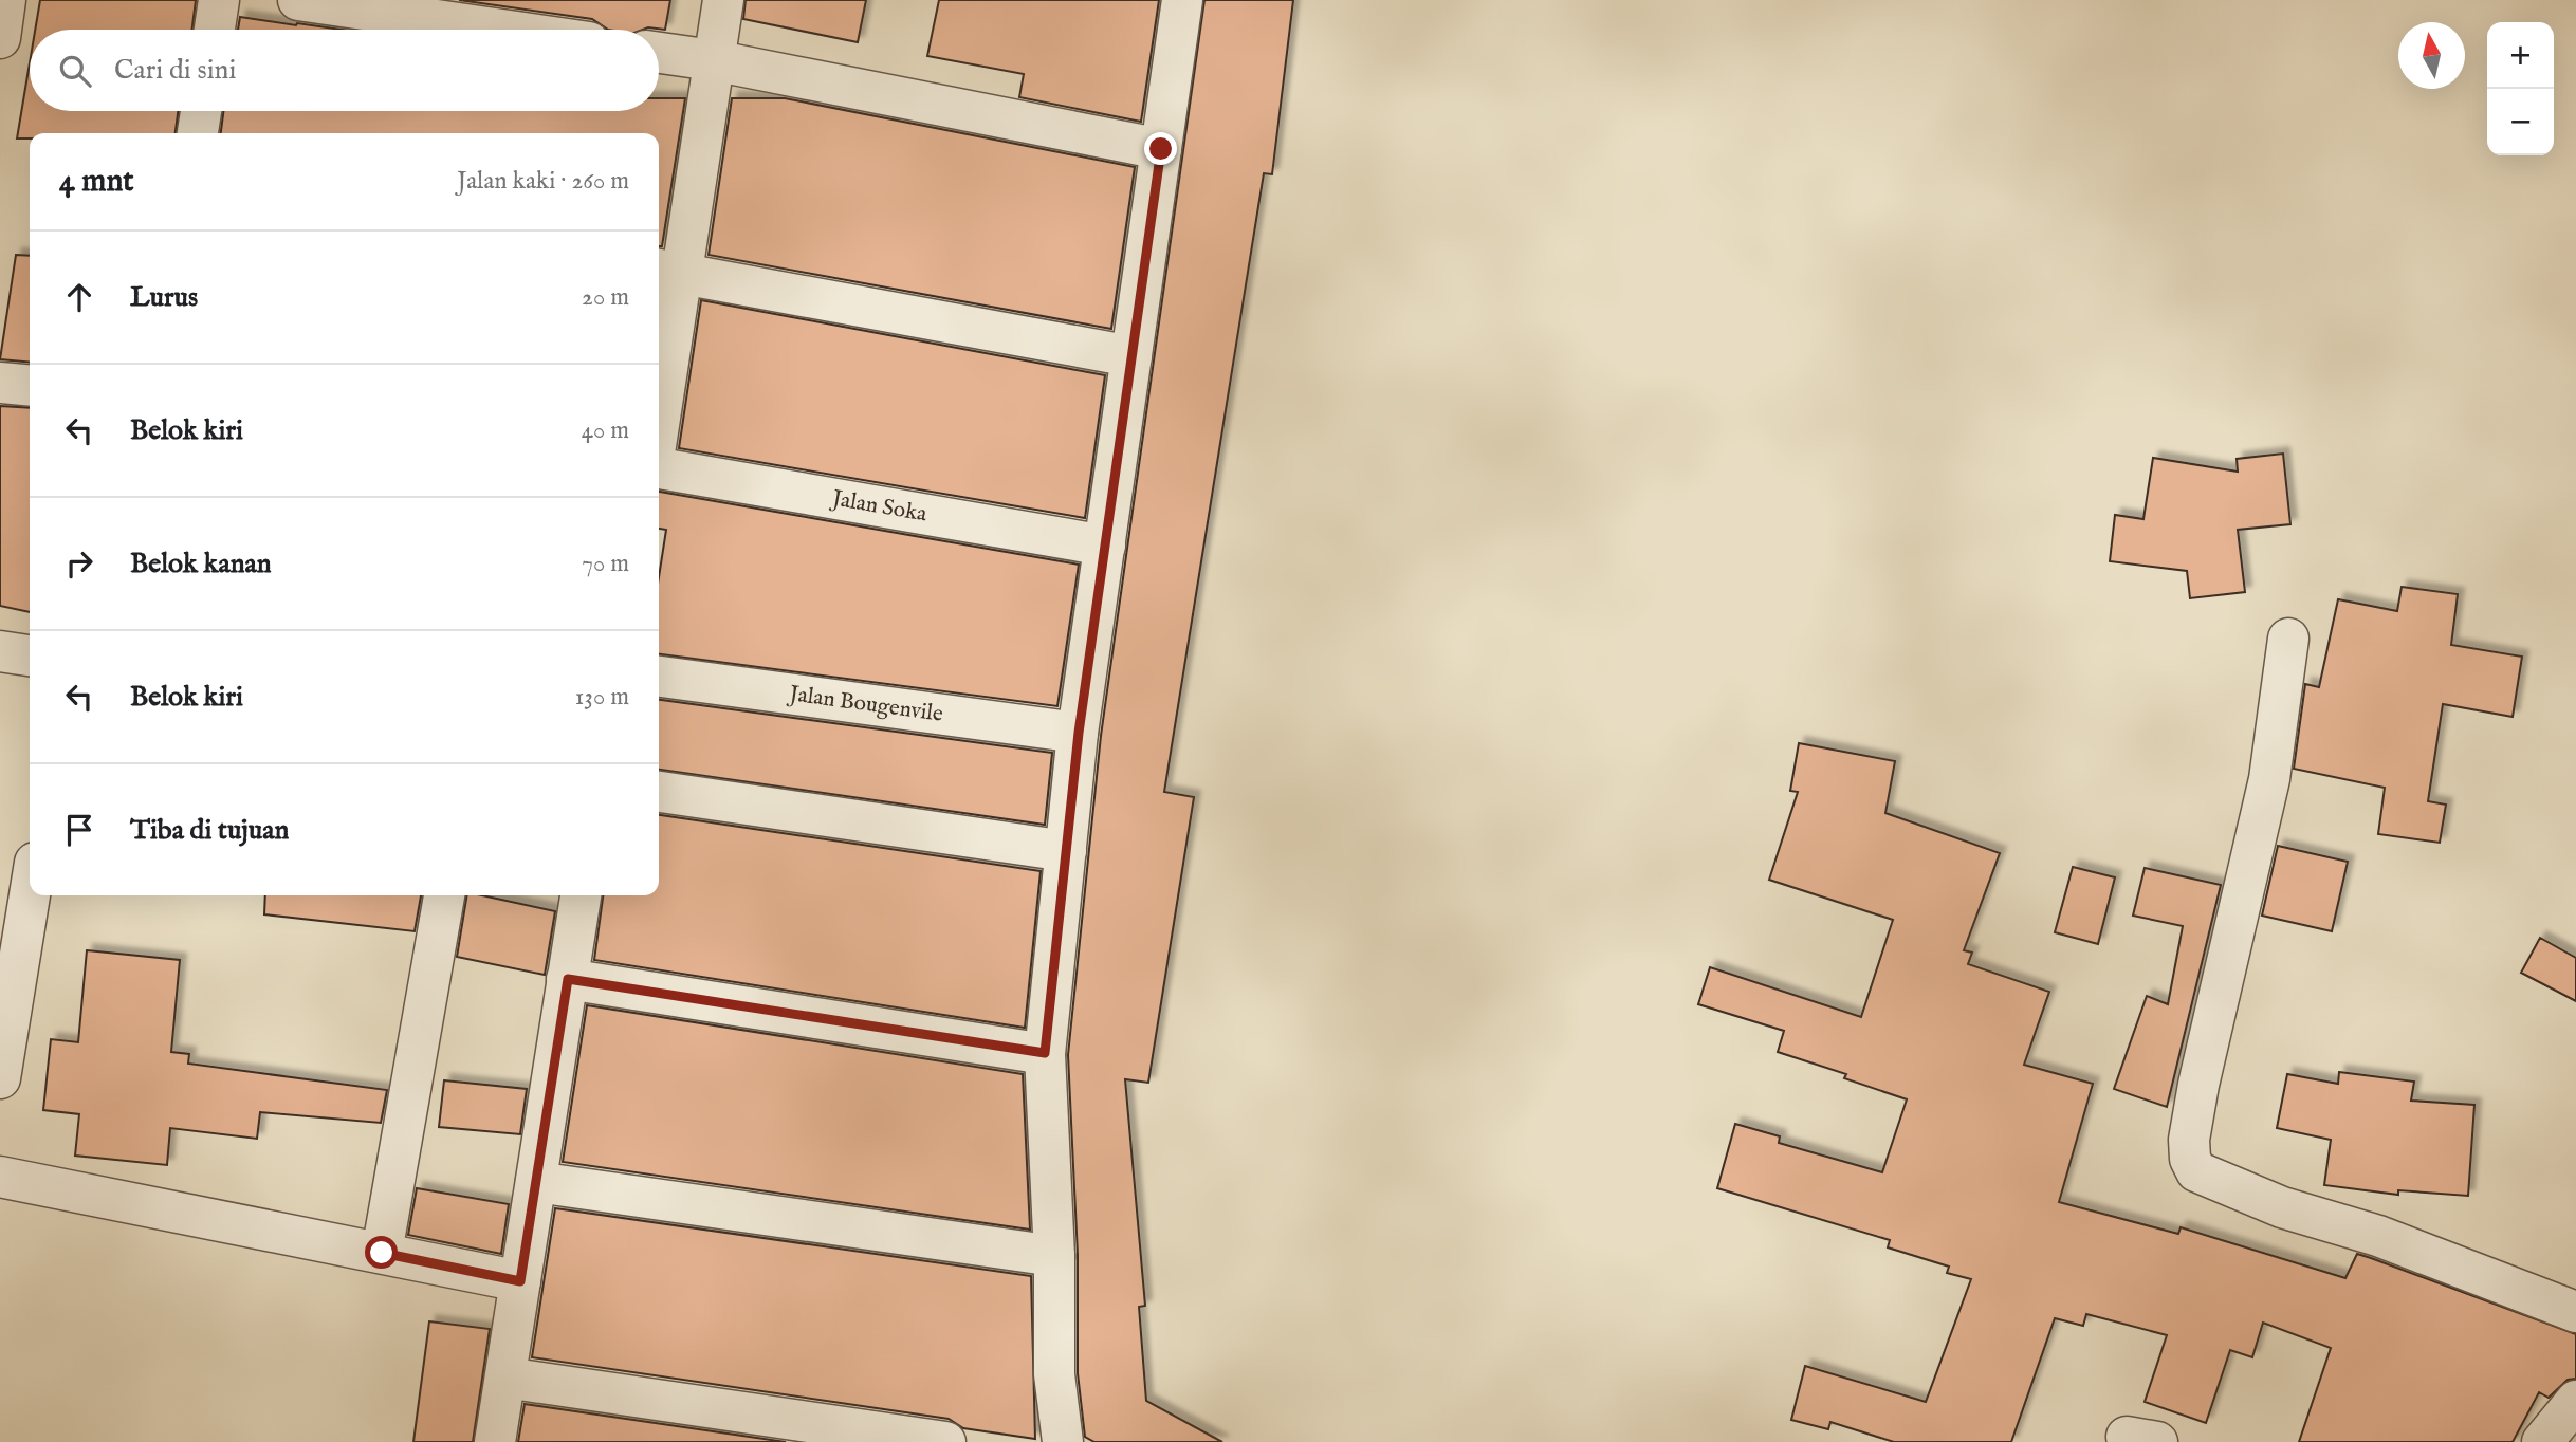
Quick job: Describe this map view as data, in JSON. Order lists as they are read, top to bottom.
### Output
{
  "streets": {
    "street": ["Jalan Soka", "Jalan Bougenvile"]
  },
  "north": "top",
  "page": {
    "map_buttons": ["+", "−"],
    "search": "Cari di sini",
    "heading": ["4 mnt", "Jalan kaki · 260 m"],
    "list": [
      ["Lurus", "20 m"],
      ["Belok kiri", "40 m"],
      ["Belok kanan", "70 m"],
      ["Belok kiri", "130 m"],
      "Tiba di tujuan"
    ]
  }
}
